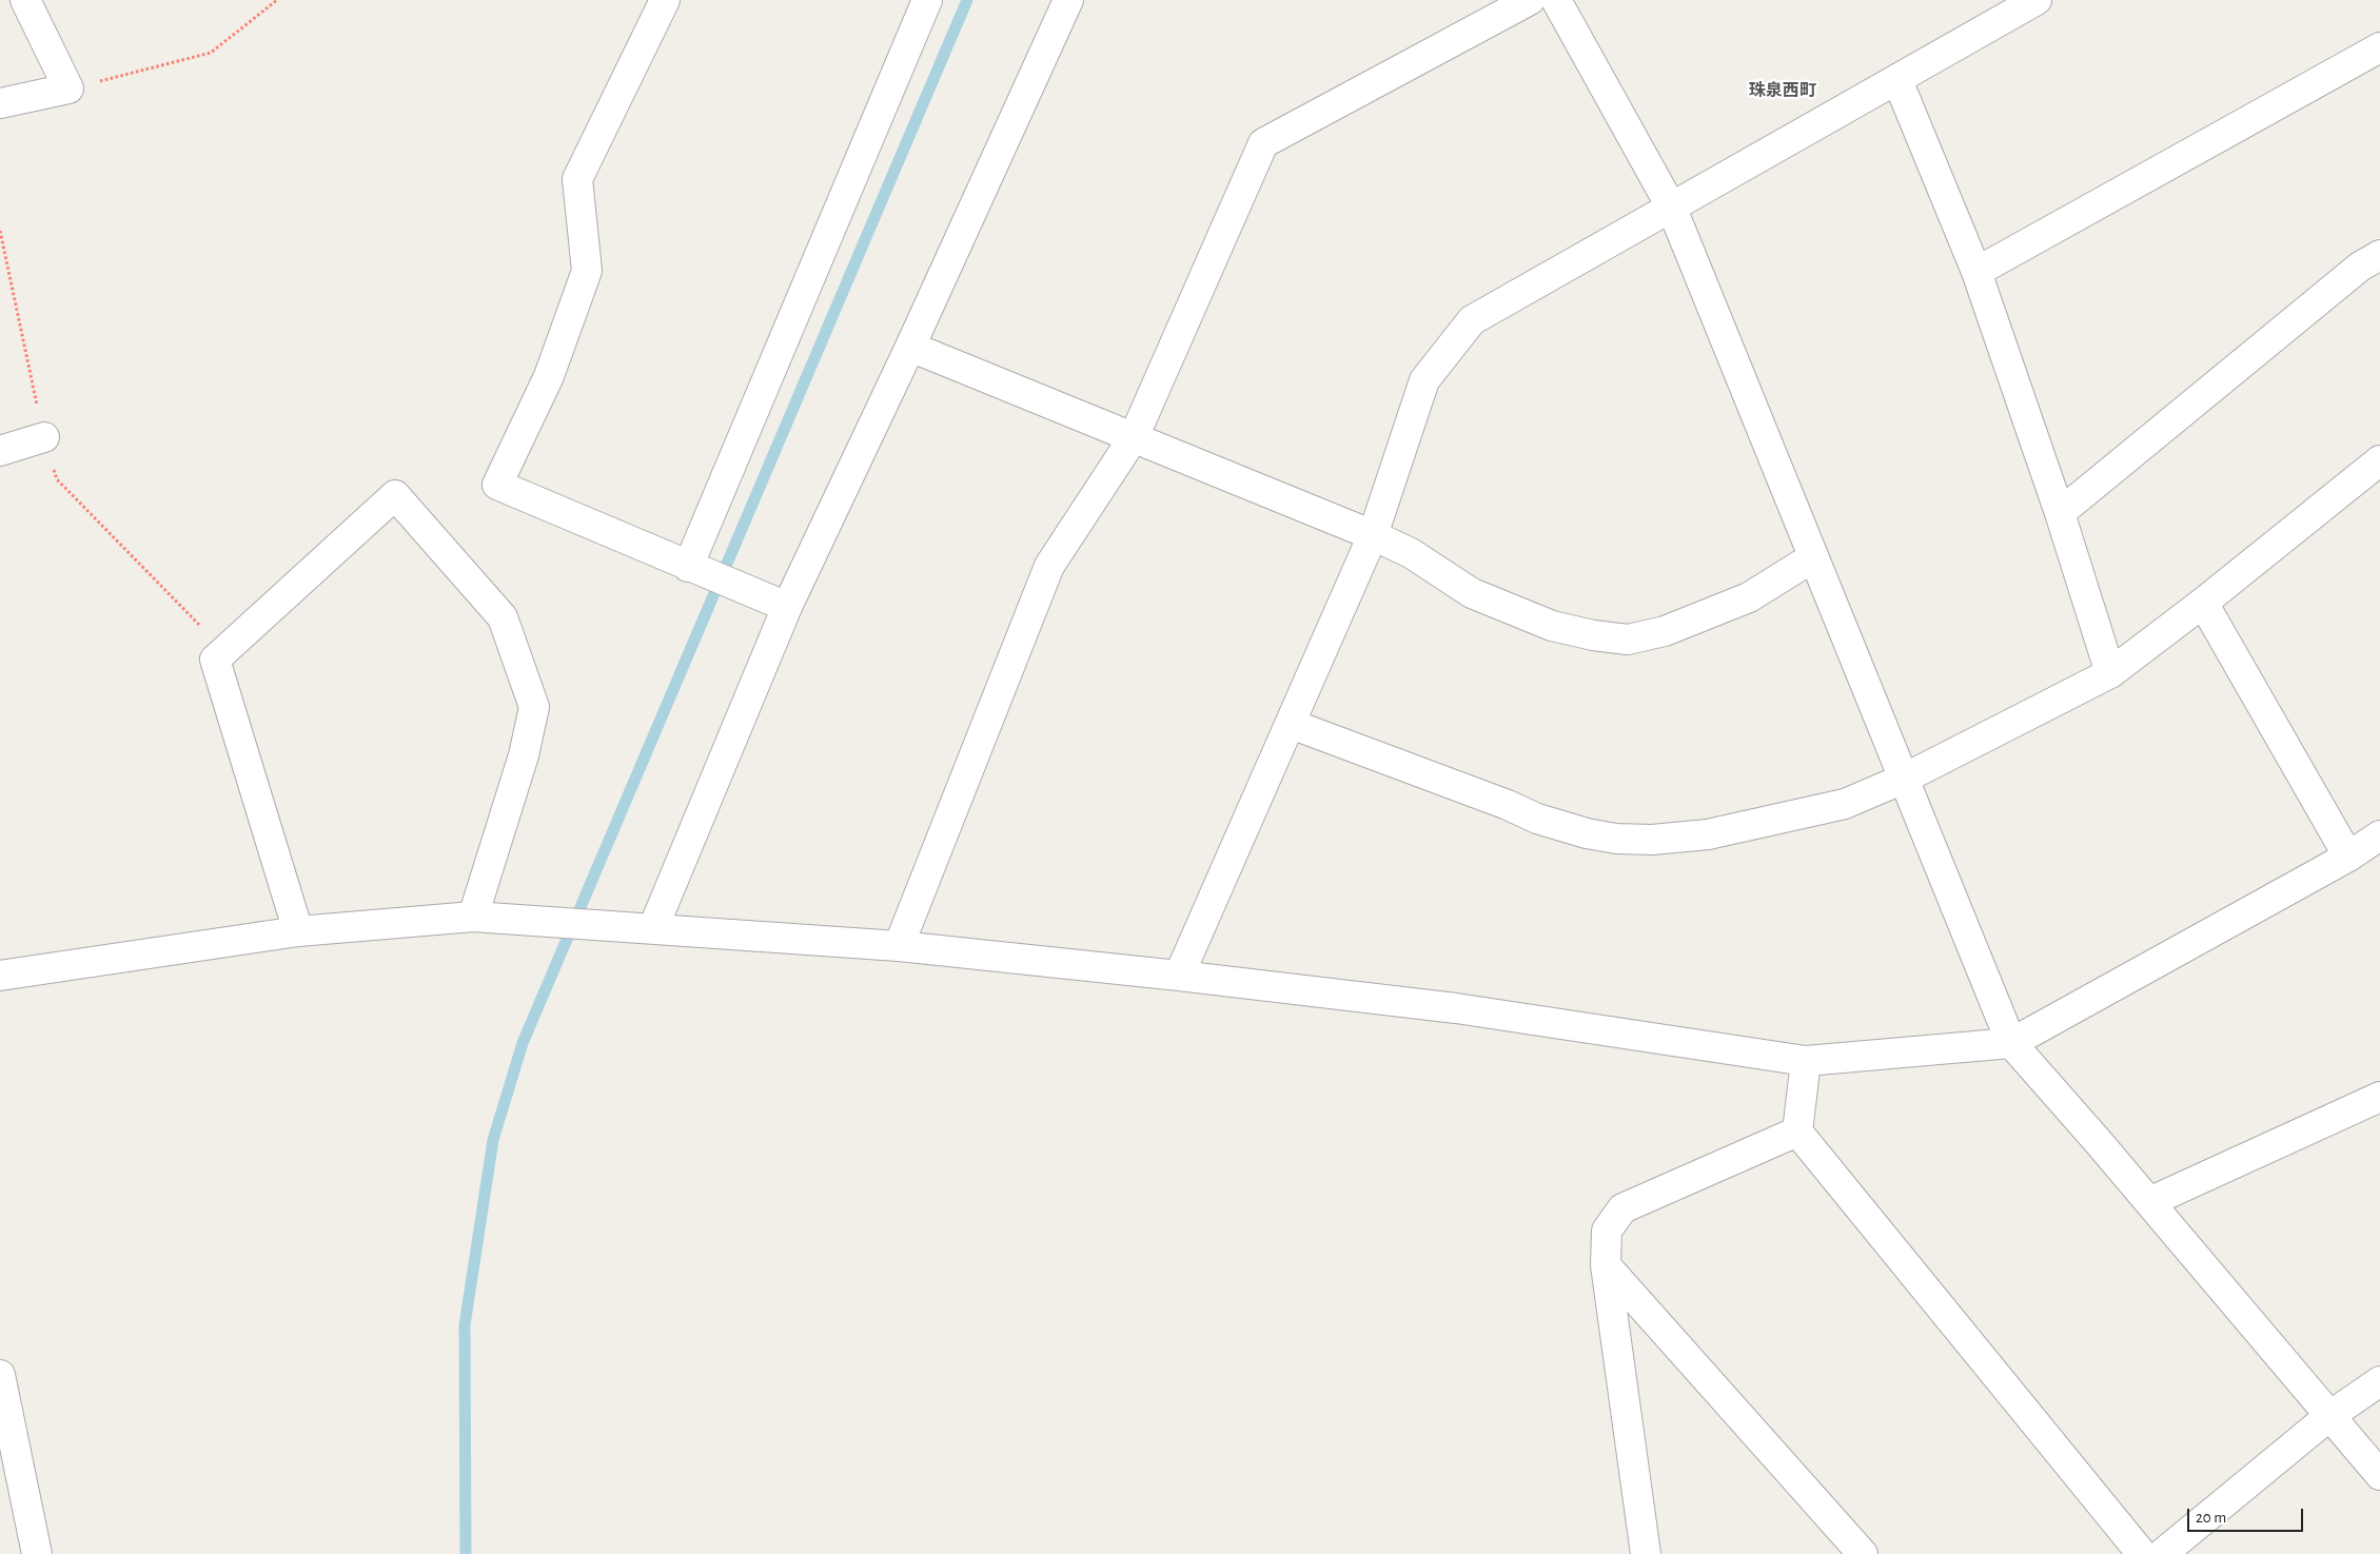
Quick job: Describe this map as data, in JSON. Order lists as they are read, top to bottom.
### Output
{
  "districts": ["珠泉西町"],
  "scale_bar": "20 m"
}
